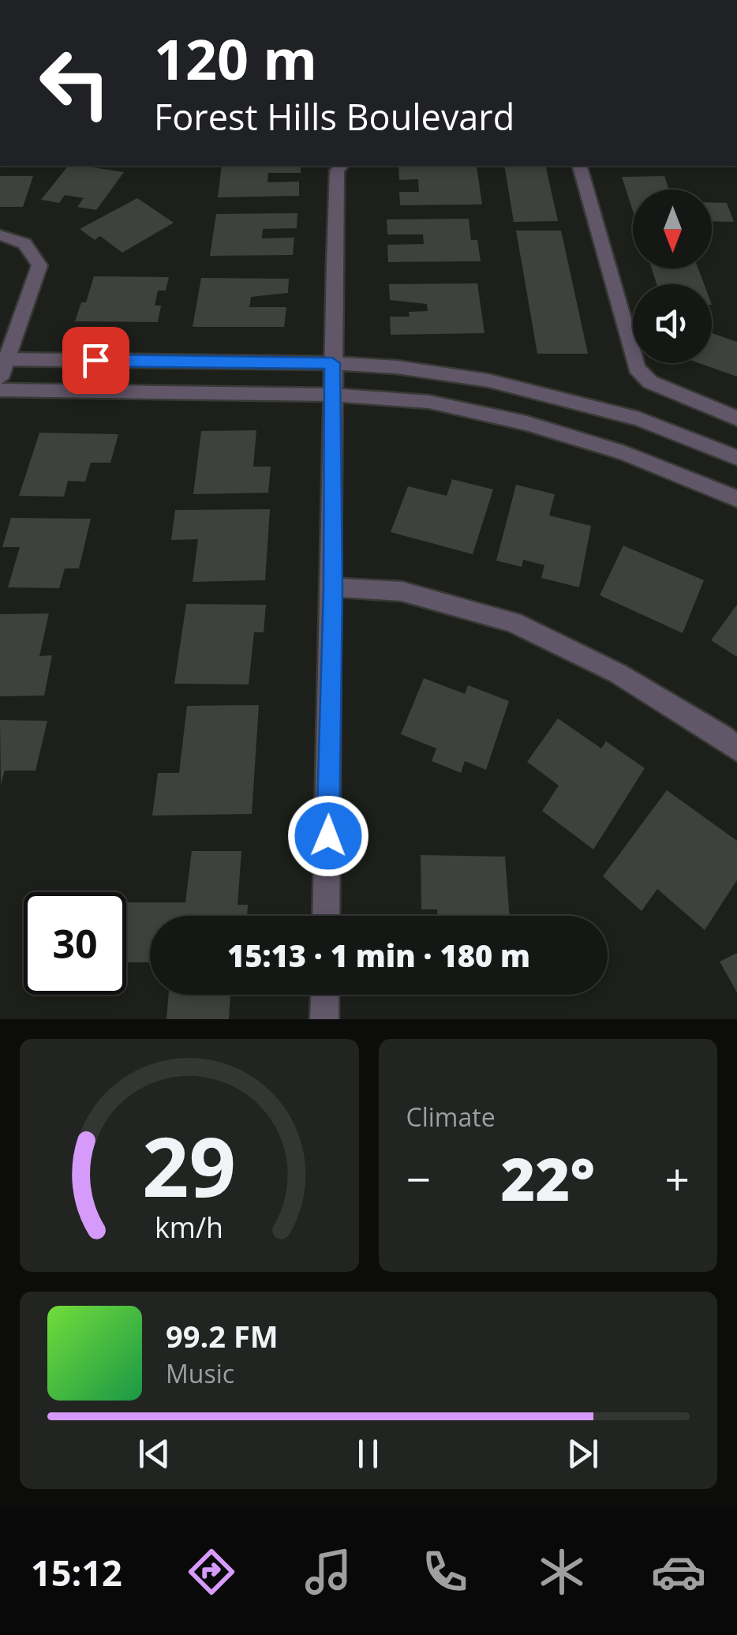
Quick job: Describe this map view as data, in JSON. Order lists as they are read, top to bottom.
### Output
{
  "north": "bottom",
  "page": {
    "turn": ["120 m", "Forest Hills Boulevard"],
    "limit": "30",
    "trip": "15:13 · 1 min · 180 m",
    "tile": "Climate",
    "heat": ["−", "22°", "+"],
    "song": ["99.2 FM", "Music"],
    "tabs": "15:12",
    "gauge": ["29", "km/h"]
  }
}
